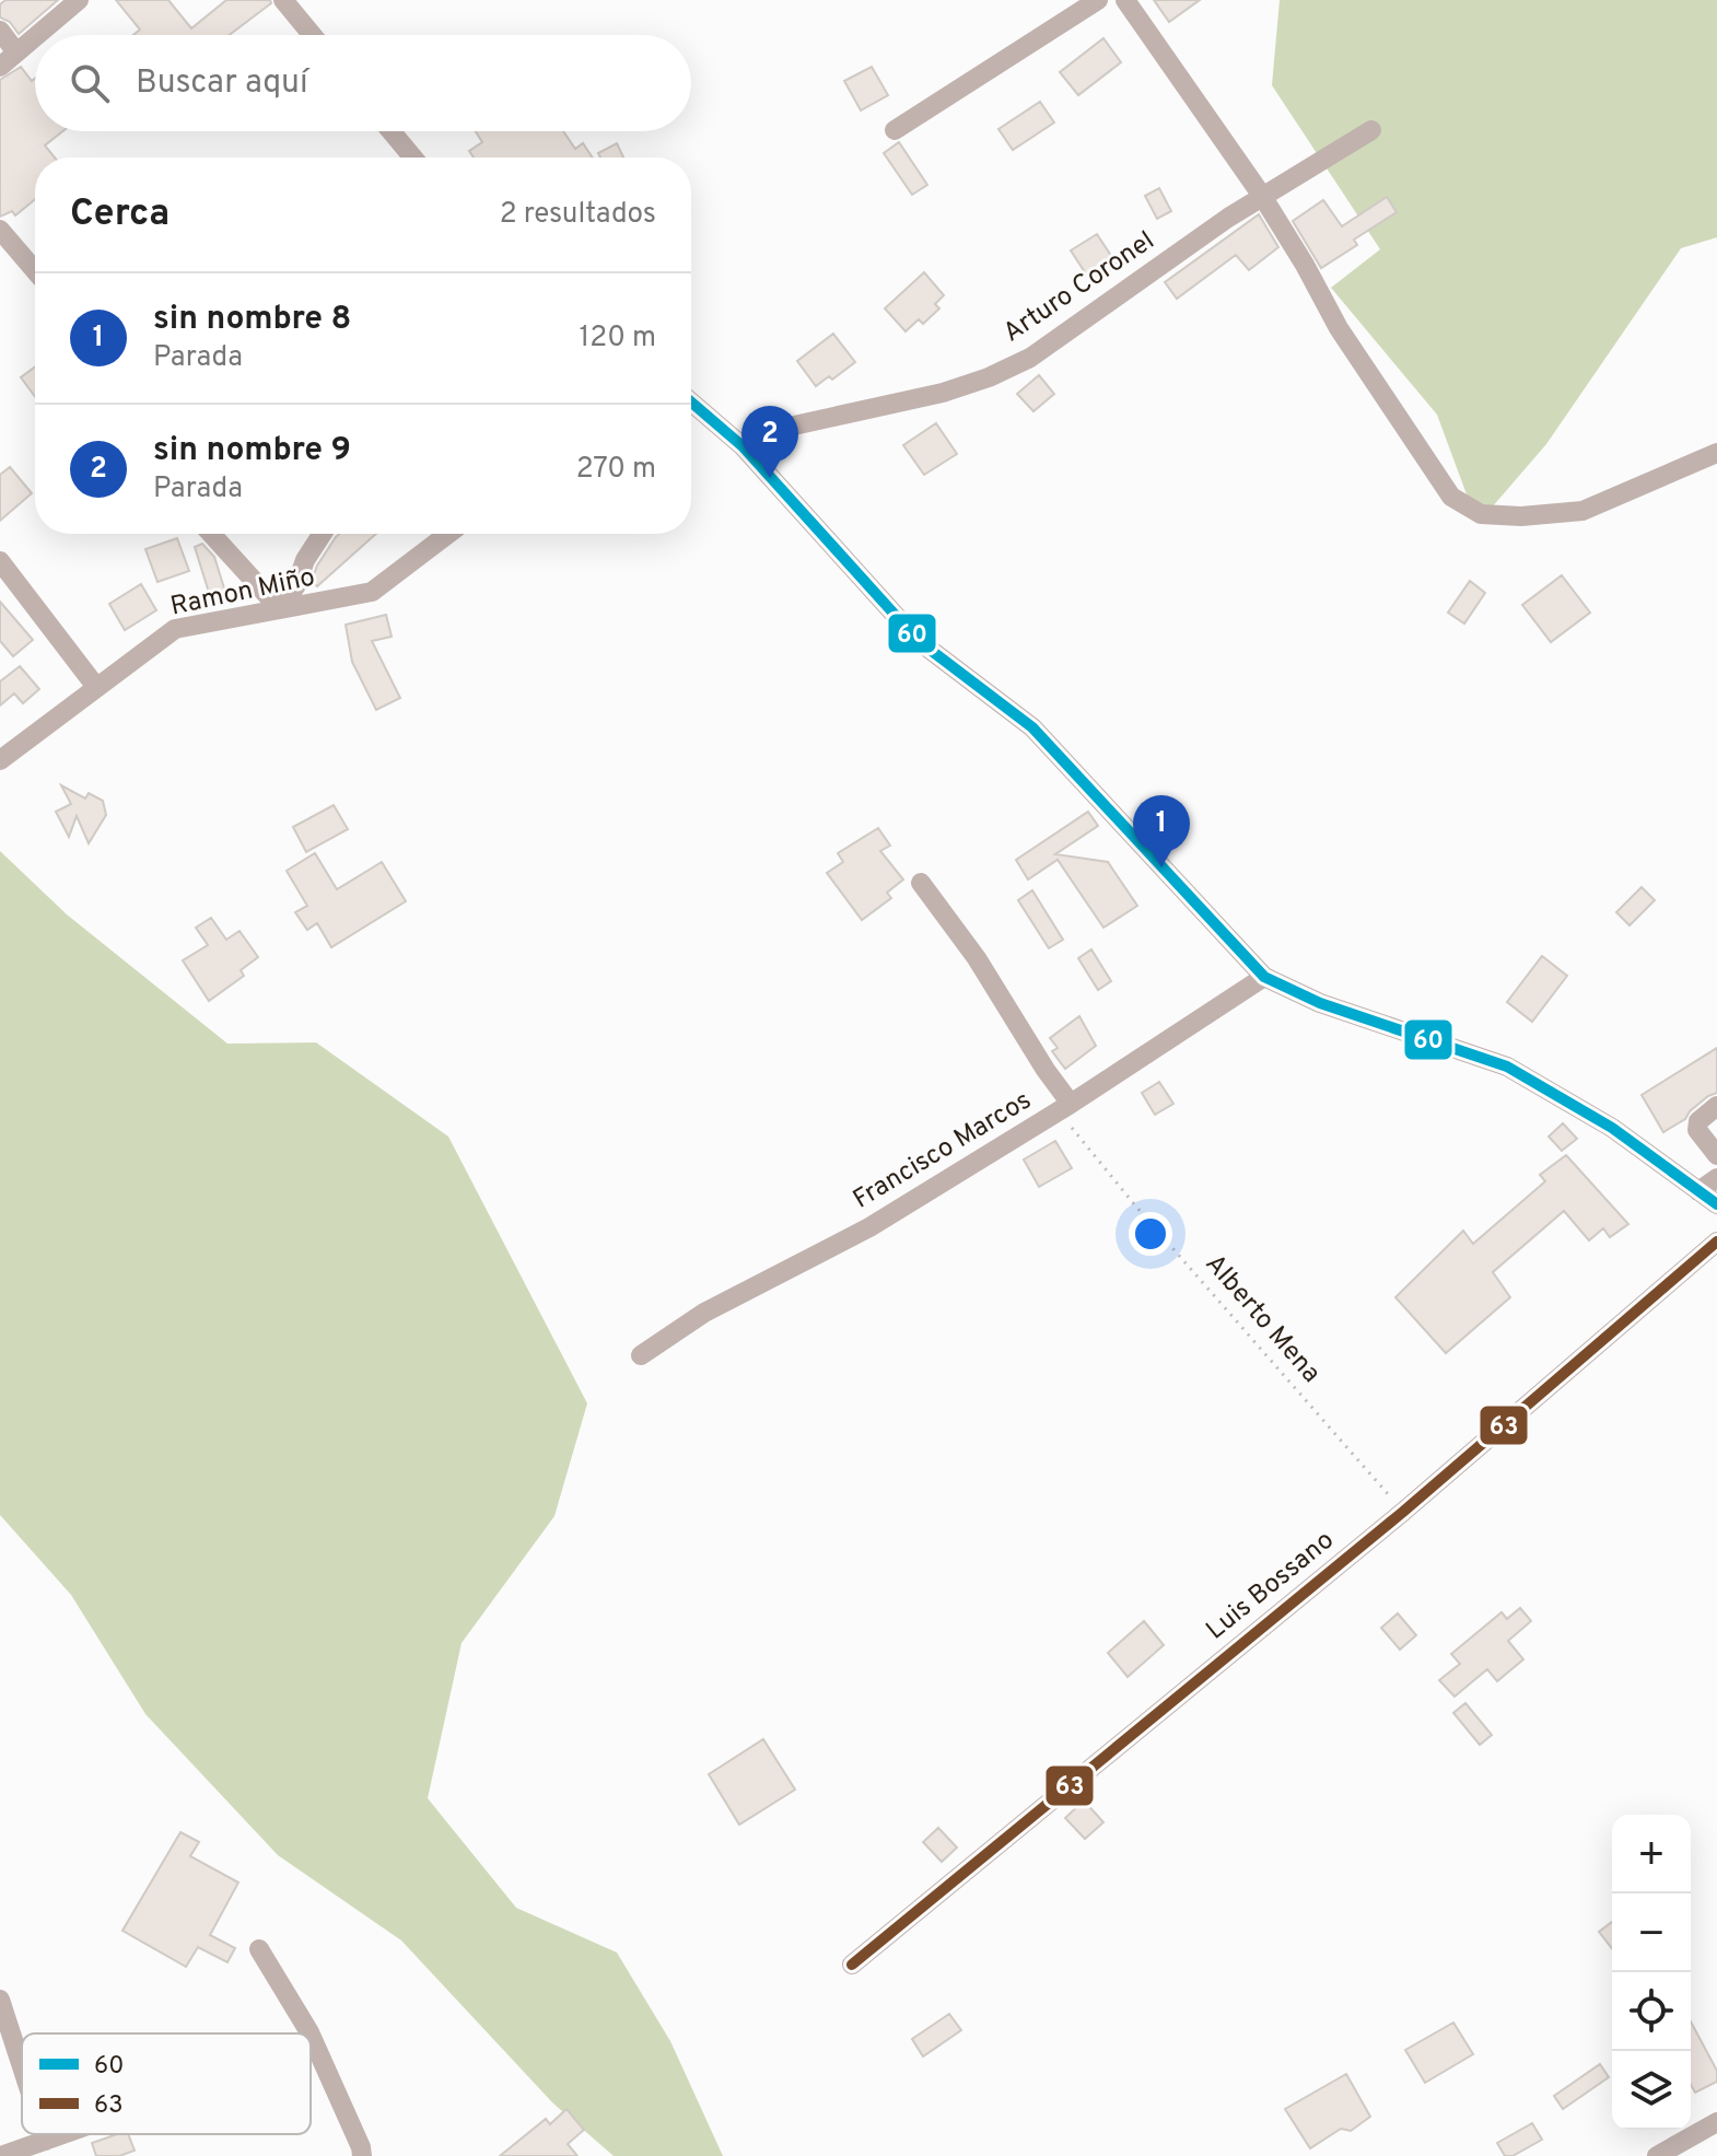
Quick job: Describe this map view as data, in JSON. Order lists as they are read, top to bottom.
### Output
{
  "streets": {
    "street": [
      "Arturo Coronel",
      "Ramon Miño",
      "Francisco Marcos",
      "Luis Bossano"
    ],
    "path": ["Alberto Mena"]
  },
  "crossings": [
    ["Francisco Marcos", "Alberto Mena"],
    ["Alberto Mena", "Luis Bossano"]
  ],
  "lines": ["transit line 60", "transit line 63"],
  "legend": ["60", "63"],
  "page": {
    "search": "Buscar aquí",
    "heading": ["Cerca", "2 resultados"],
    "list": [
      {
        "mark": "1",
        "name": "sin nombre 8",
        "note": "Parada",
        "value": "120 m"
      },
      {
        "mark": "2",
        "name": "sin nombre 9",
        "note": "Parada",
        "value": "270 m"
      }
    ],
    "pins": ["2", "1"],
    "map_buttons": ["+", "−"]
  }
}
